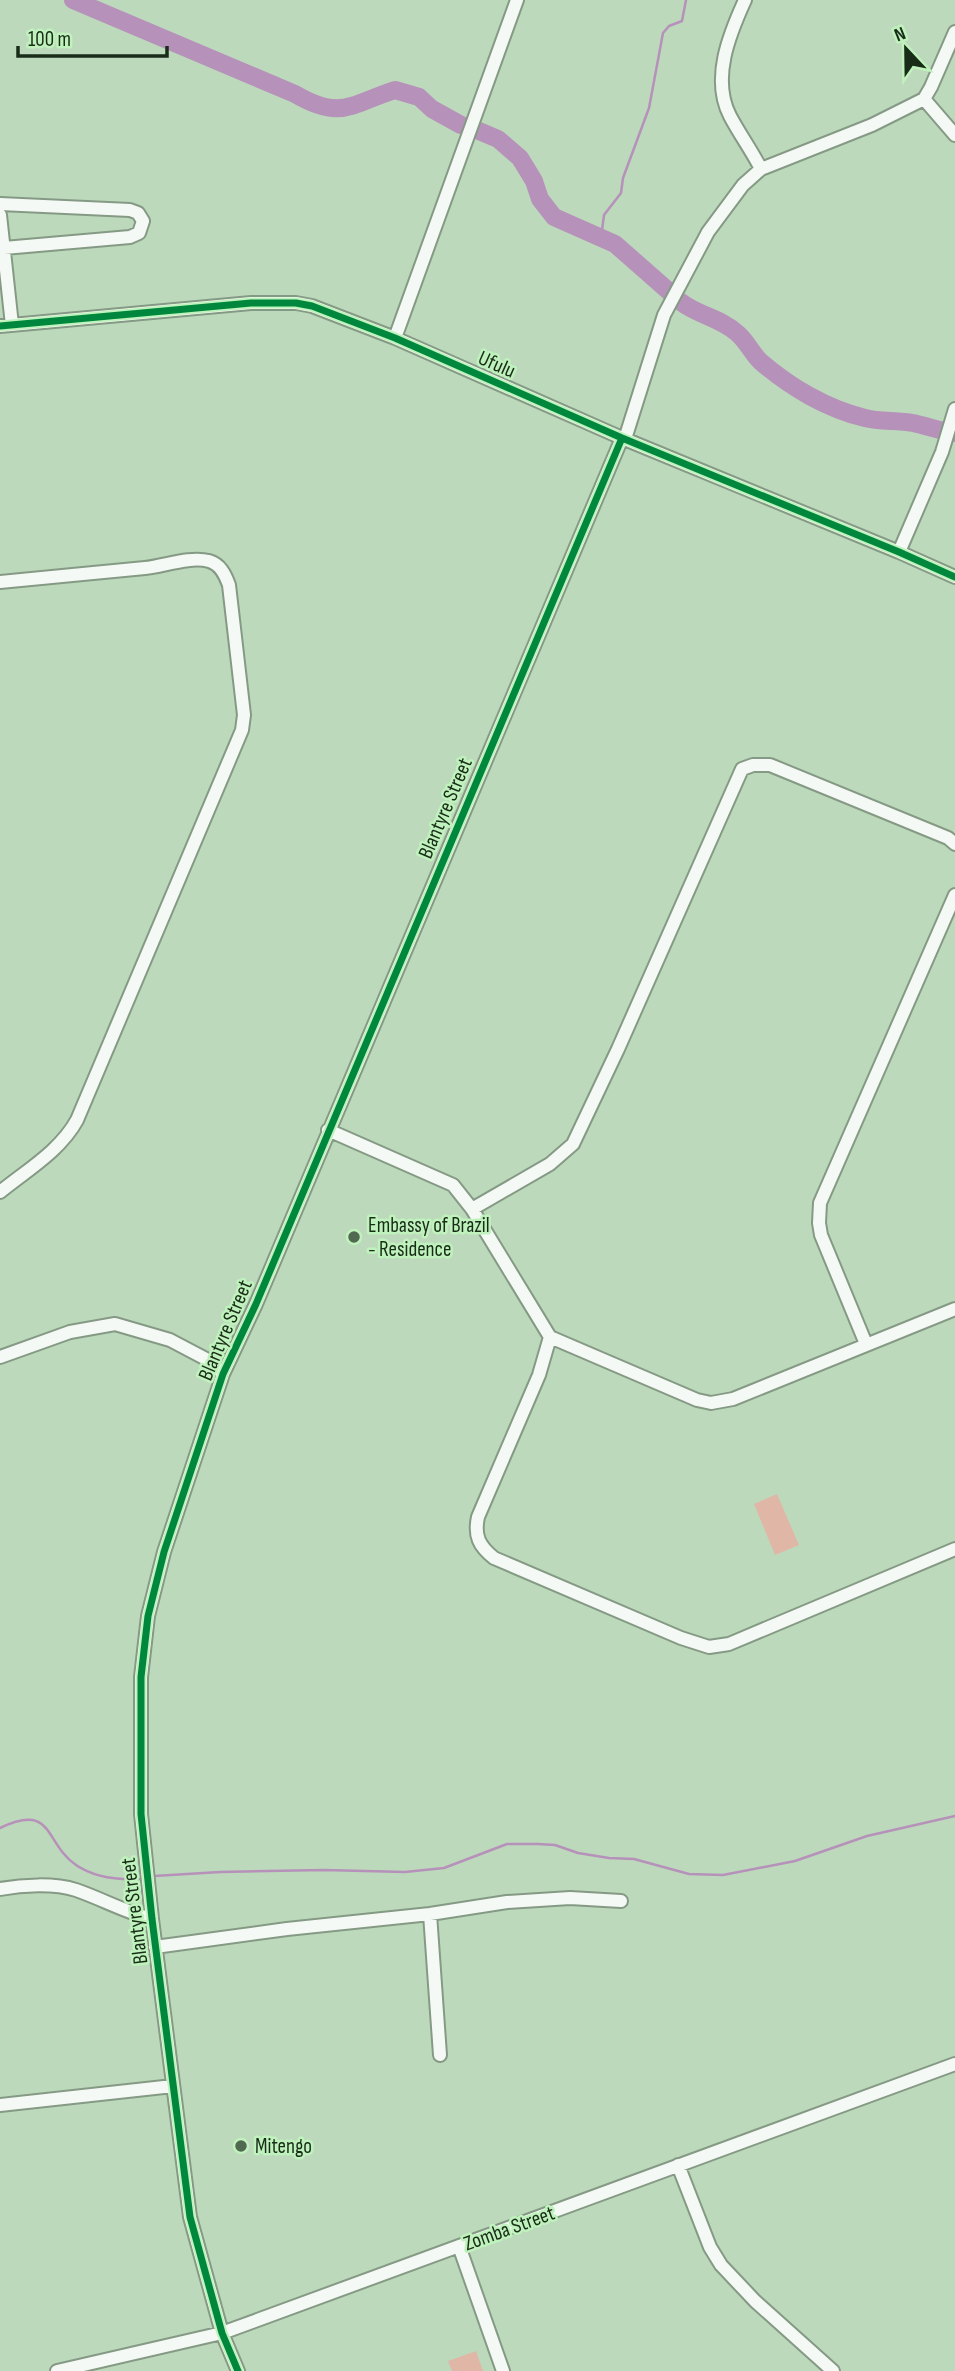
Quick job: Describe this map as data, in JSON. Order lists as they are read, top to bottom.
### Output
{
  "streets": {
    "street": ["Ufulu", "Blantyre Street", "Zomba Street"]
  },
  "crossings": [
    ["Ufulu", "Blantyre Street"],
    ["Blantyre Street", "Zomba Street"]
  ],
  "places": ["Embassy of Brazil - Residence", "Mitengo"],
  "scale_bar": "100 m",
  "north": "top"
}
